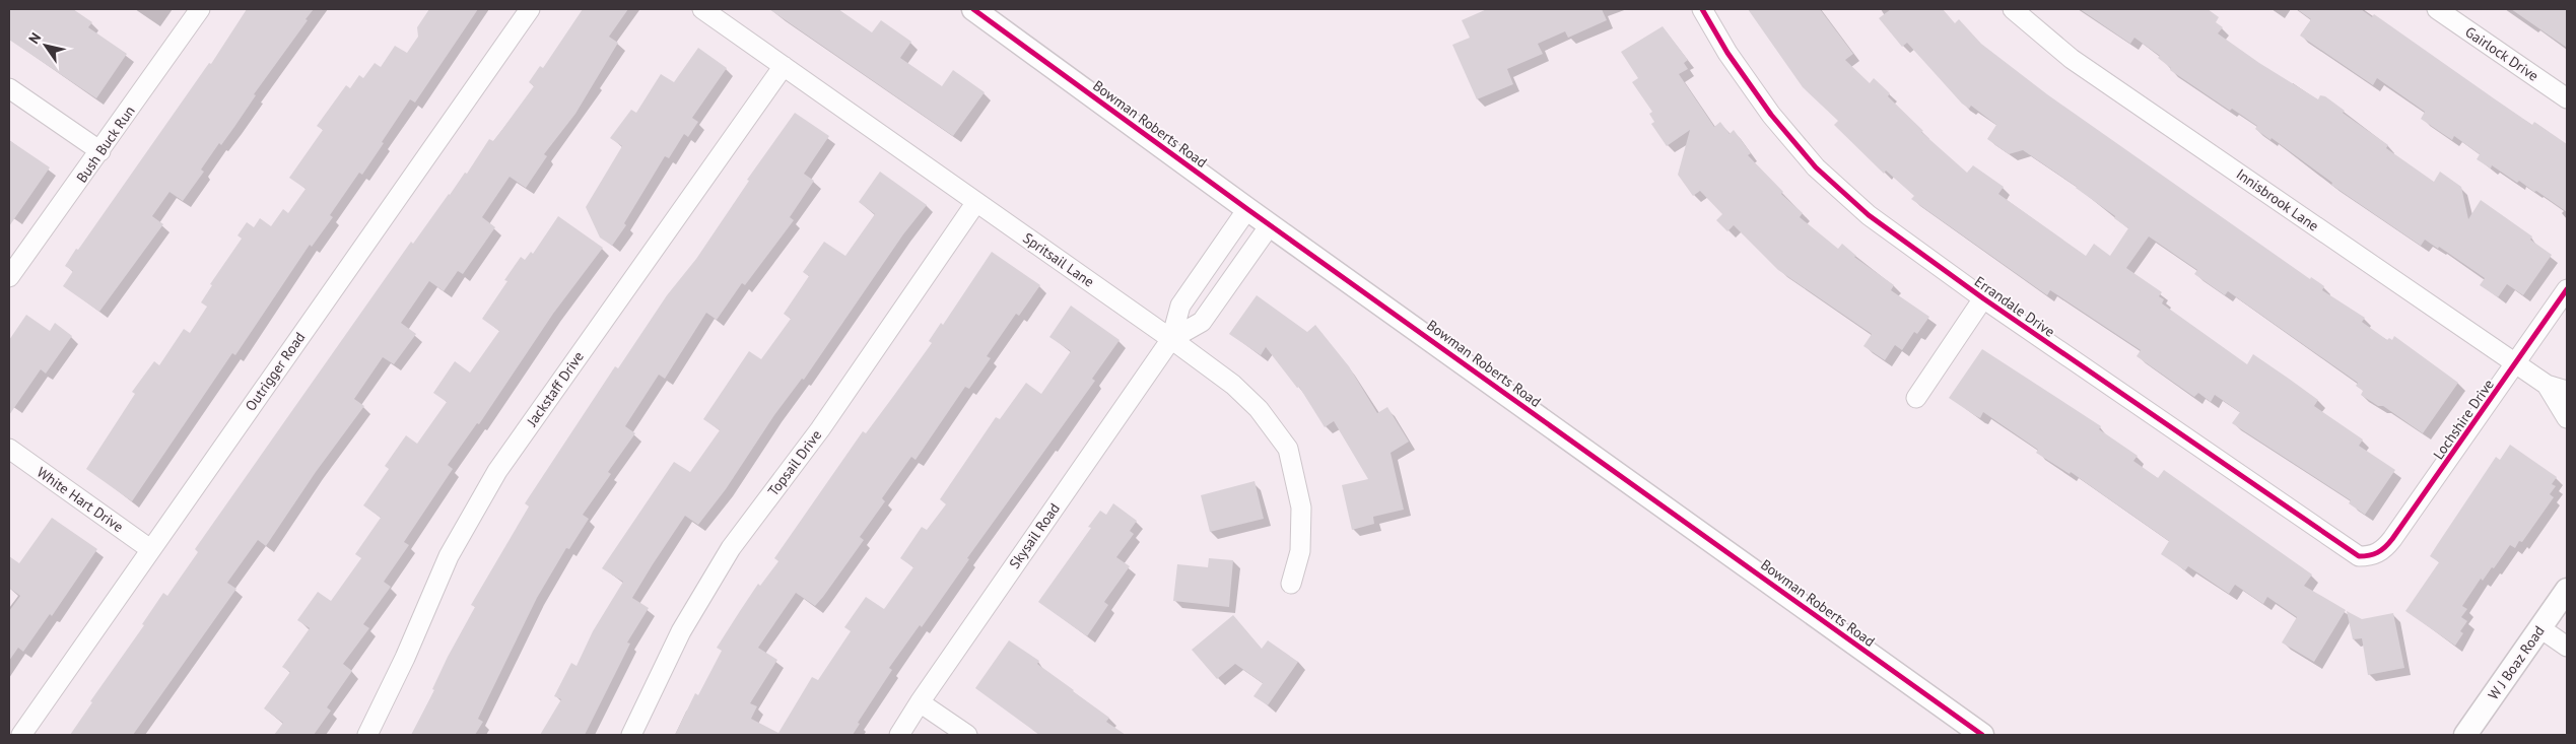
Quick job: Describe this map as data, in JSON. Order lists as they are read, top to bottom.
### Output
{
  "streets": {
    "street": [
      "Gairlock Drive",
      "Bowman Roberts Road",
      "Bush Buck Run",
      "Innisbrook Lane",
      "Spritsail Lane",
      "Errandale Drive",
      "Outrigger Road",
      "Jackstaff Drive",
      "Lochshire Drive",
      "Topsail Drive",
      "White Hart Drive",
      "Skysail Road",
      "W J Boaz Road"
    ]
  },
  "crossings": [
    ["Bowman Roberts Road", "Skysail Road"],
    ["Innisbrook Lane", "Lochshire Drive"],
    ["Spritsail Lane", "Jackstaff Drive"],
    ["Spritsail Lane", "Topsail Drive"],
    ["Spritsail Lane", "Skysail Road"],
    ["Errandale Drive", "Lochshire Drive"],
    ["Outrigger Road", "White Hart Drive"]
  ],
  "north": "top left"
}
